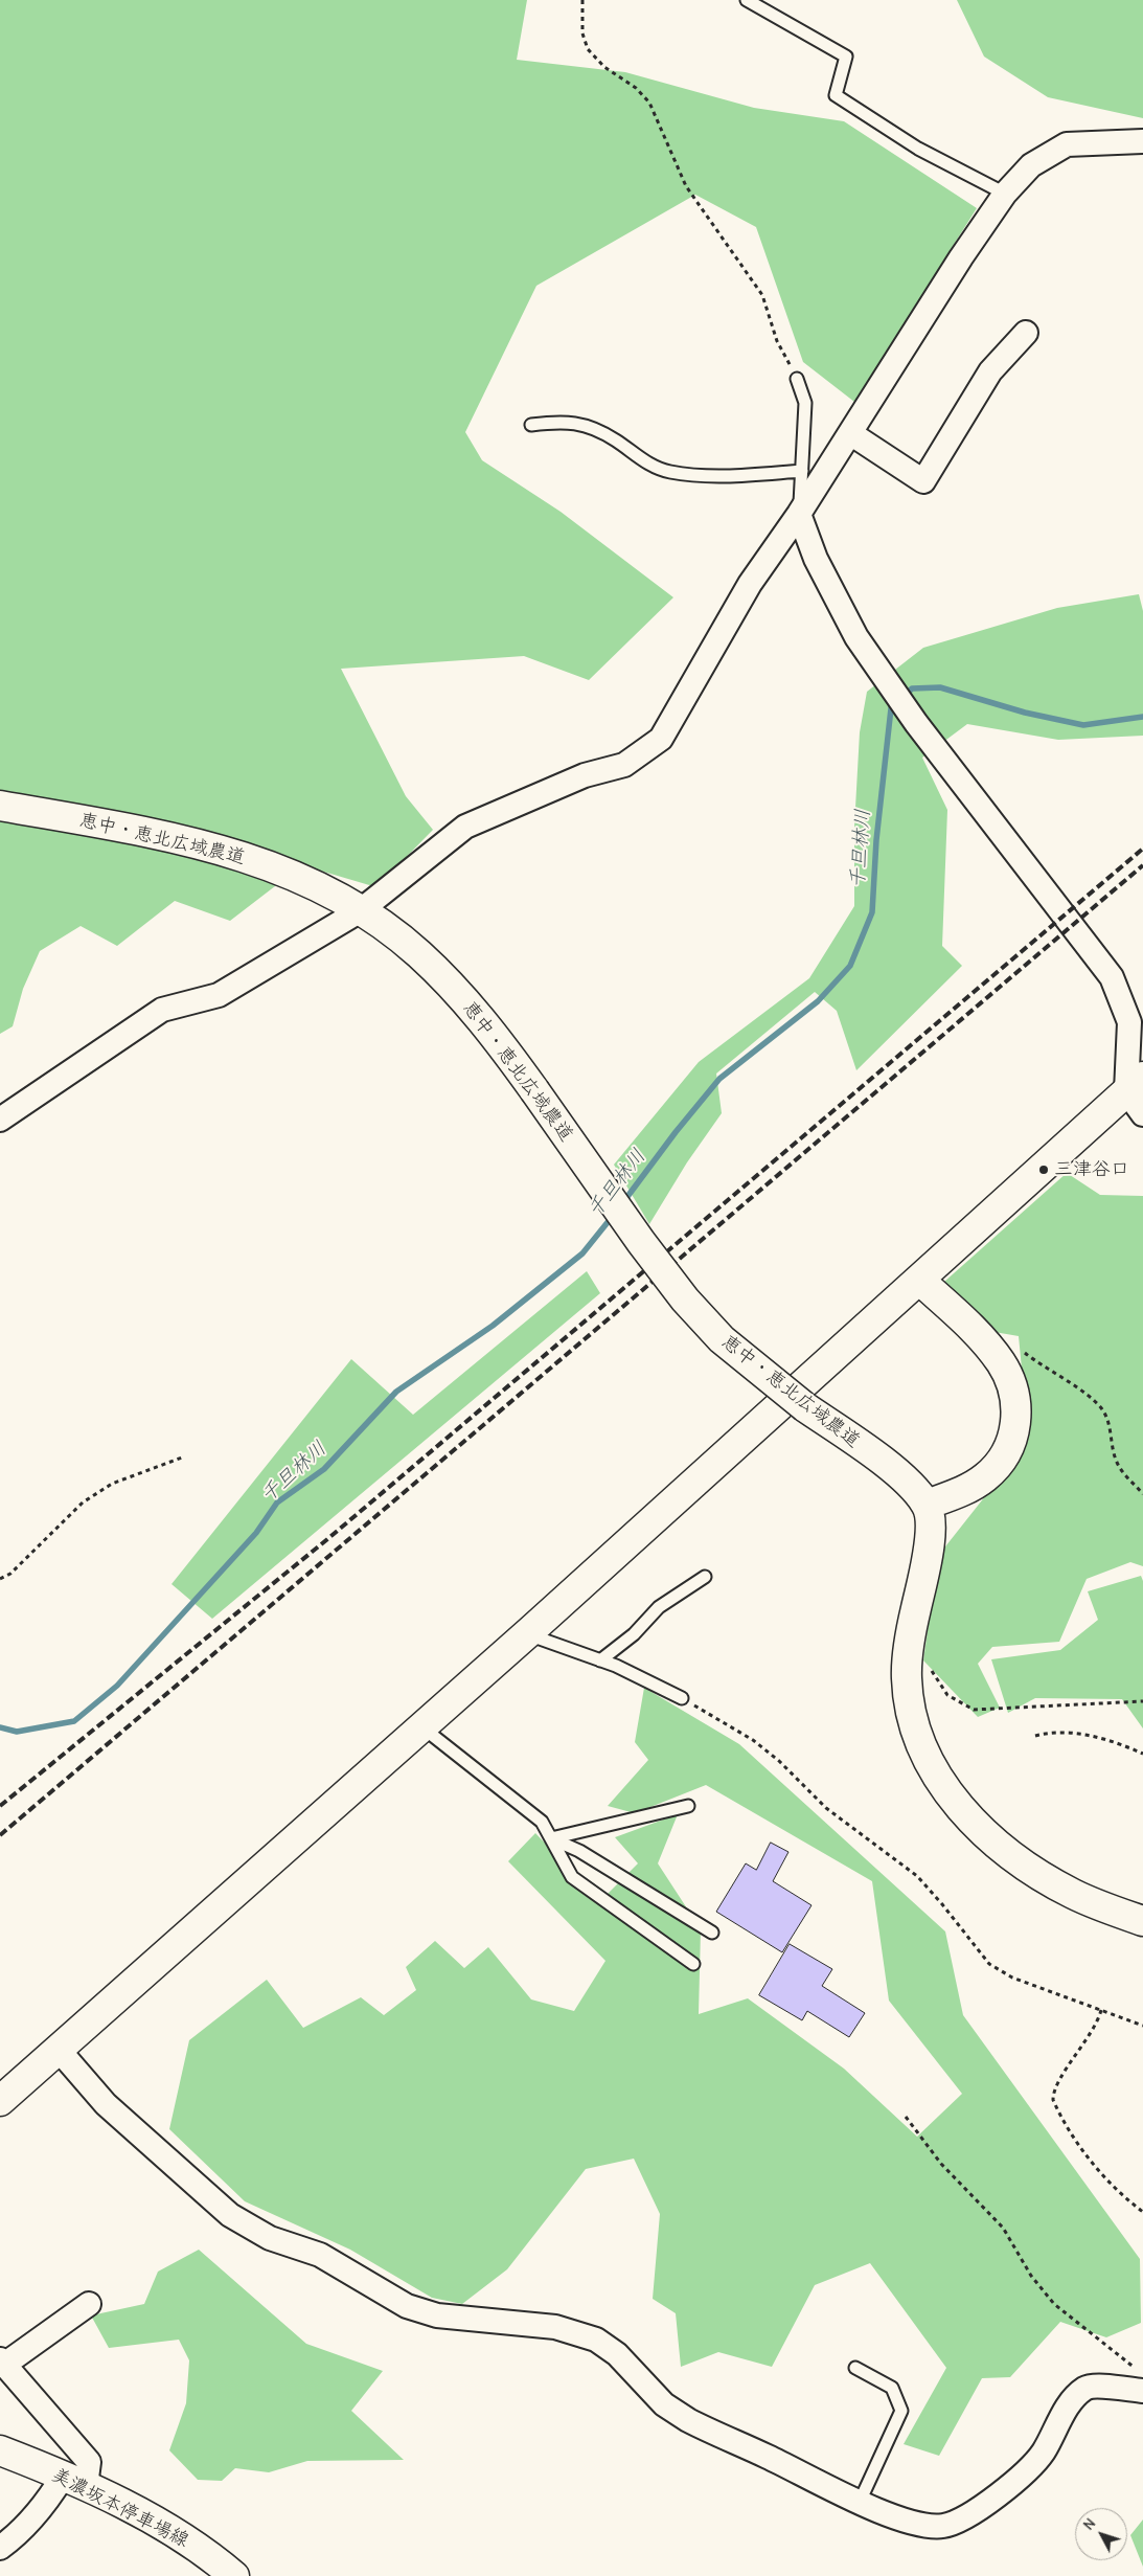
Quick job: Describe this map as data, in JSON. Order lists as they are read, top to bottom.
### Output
{
  "streets": {
    "street": ["恵中・恵北広域農道", "美濃坂本停車場線"]
  },
  "water": ["千旦林川"],
  "places": ["三津谷口"],
  "north": "top left"
}
